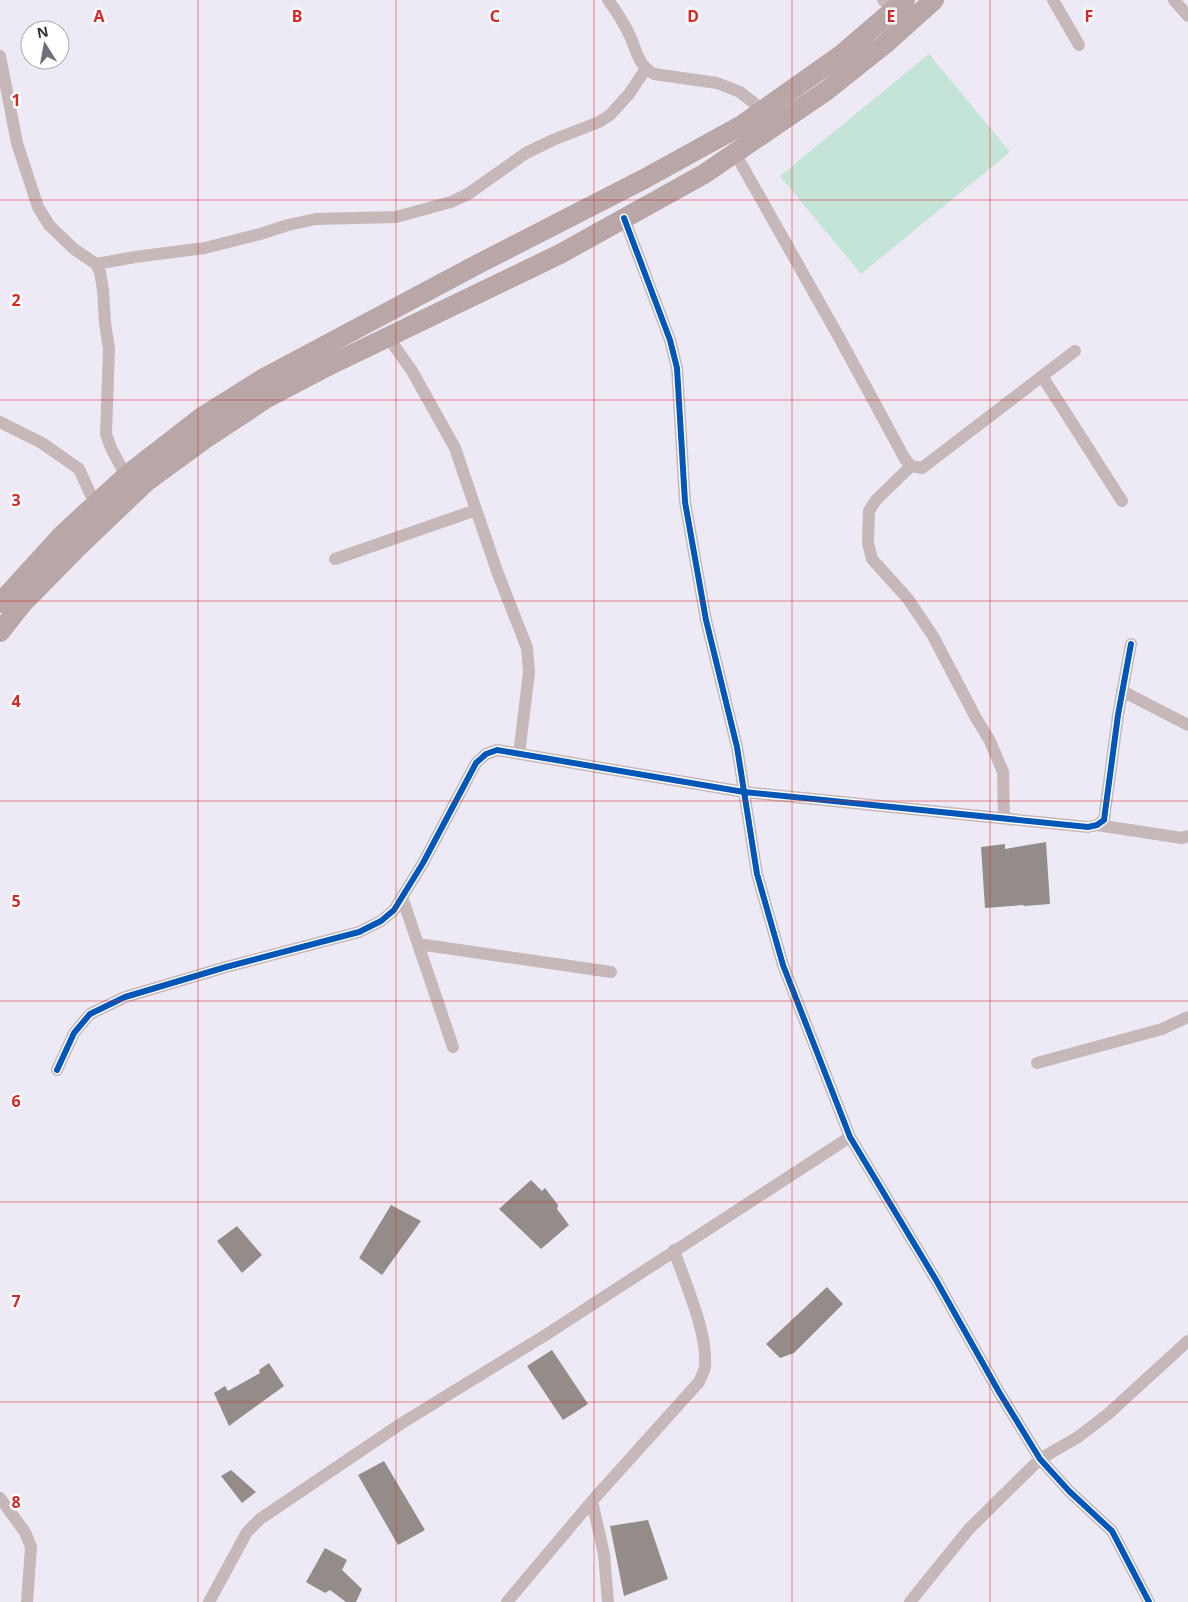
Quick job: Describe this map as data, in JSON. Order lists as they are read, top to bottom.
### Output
{
  "north": "top",
  "grid": {
    "columns": [
      "A",
      "B",
      "C",
      "D",
      "E",
      "F"
    ],
    "rows": [
      "1",
      "2",
      "3",
      "4",
      "5",
      "6",
      "7",
      "8"
    ]
  }
}
